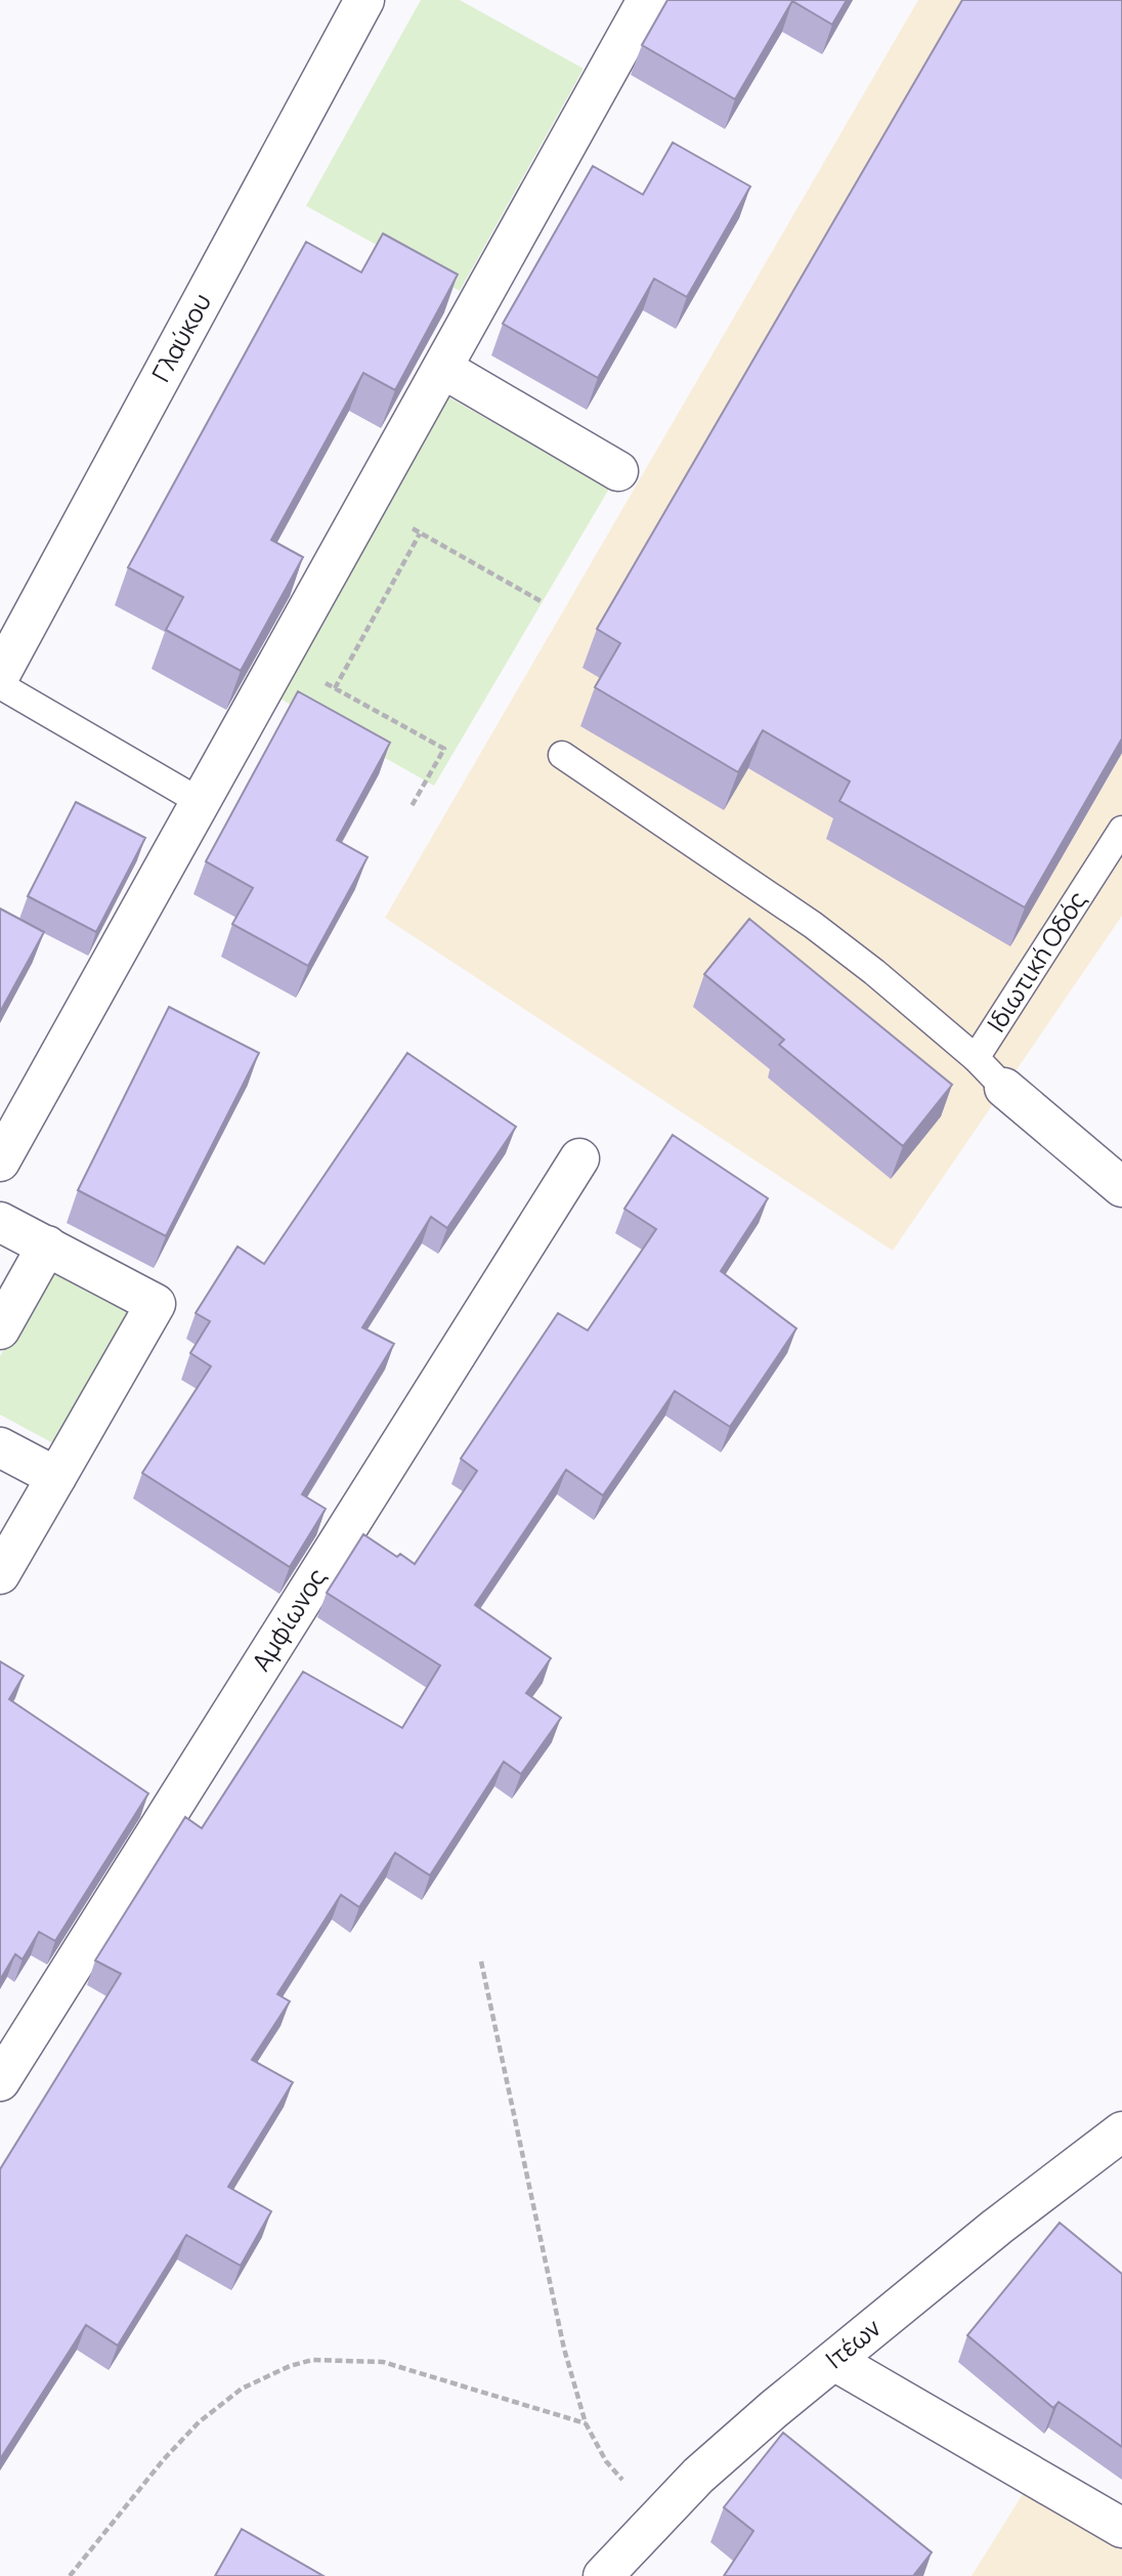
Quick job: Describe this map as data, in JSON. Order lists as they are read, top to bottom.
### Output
{
  "streets": {
    "street": ["Γλαύκου", "Αμφίωνος", "Ιτέων"],
    "lane": ["Ιδιωτική Οδός"]
  }
}
